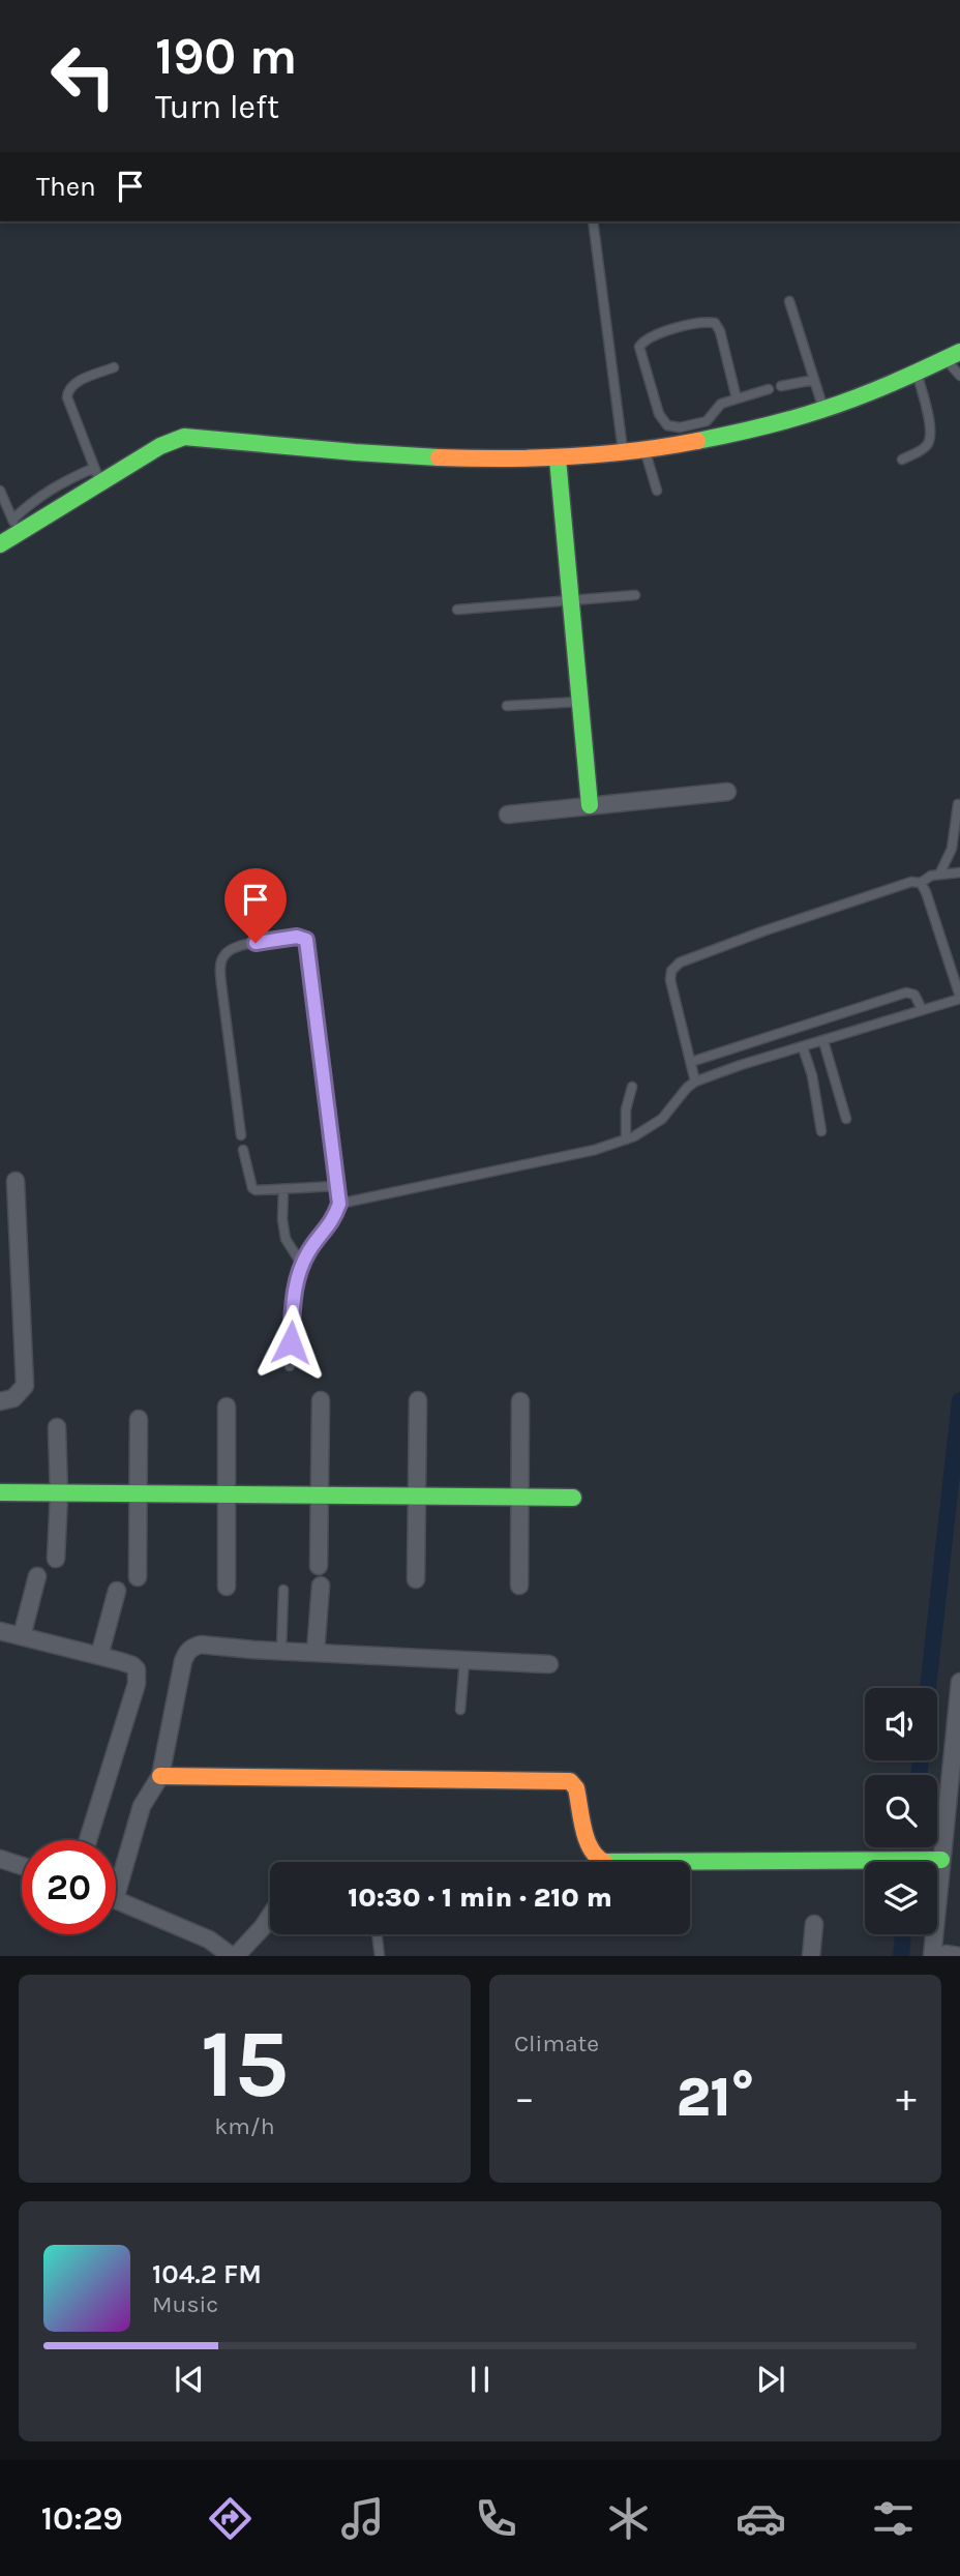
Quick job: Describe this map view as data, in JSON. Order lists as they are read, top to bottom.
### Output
{
  "page": {
    "turn": ["190 m", "Turn left"],
    "then": "Then",
    "limit": "20",
    "trip": "10:30 · 1 min · 210 m",
    "tile": [
      ["15", "km/h"],
      "Climate"
    ],
    "heat": ["−", "21°", "+"],
    "song": ["104.2 FM", "Music"],
    "tabs": "10:29"
  }
}
